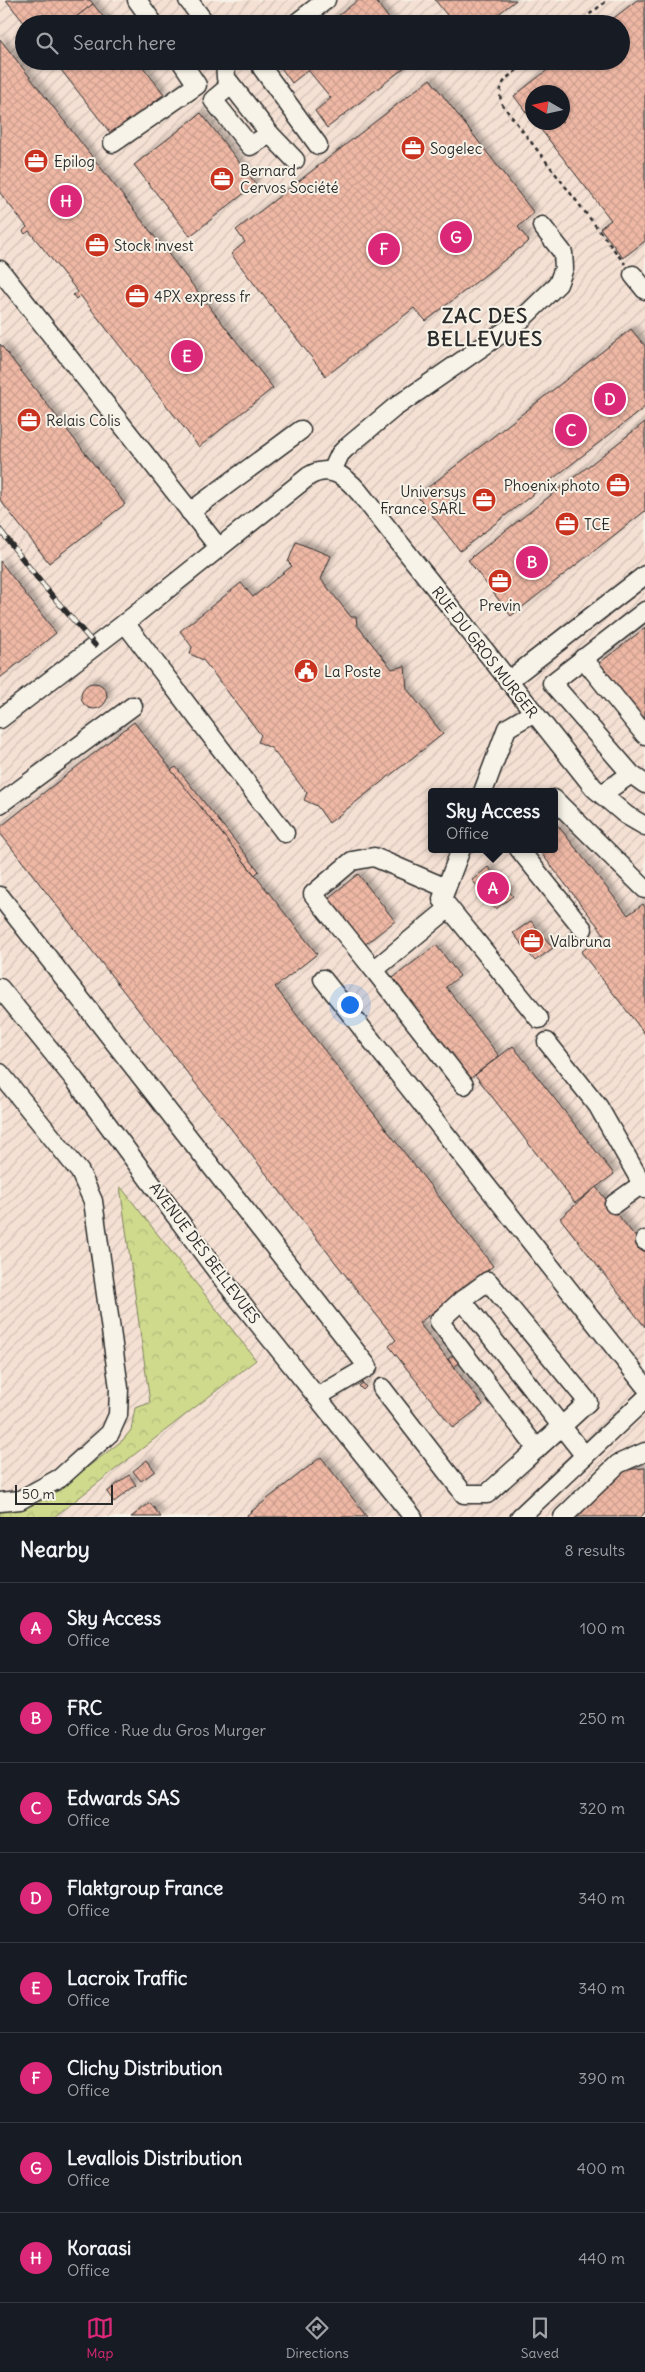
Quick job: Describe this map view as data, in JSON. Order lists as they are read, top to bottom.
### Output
{
  "streets": {
    "street": ["RUE DU GROS MURGER", "AVENUE DES BELLEVUES"]
  },
  "districts": ["ZAC DES BELLEVUES"],
  "places": {
    "office": [
      "Sogelec",
      "Epilog",
      "Bernard Cervos Société",
      "Stock invest",
      "4PX express fr",
      "Relais Colis",
      "Phoenix photo",
      "Universys France SARL",
      "TCE",
      "Previn",
      "Valbruna"
    ],
    "public building": ["La Poste"]
  },
  "scale_bar": "50 m",
  "north": "left",
  "page": {
    "search": "Search here",
    "pins": [
      "H",
      "G",
      "F",
      "E",
      "D",
      "C",
      "B",
      "A"
    ],
    "popup": ["Sky Access", "Office"],
    "scale": "50 m",
    "heading": ["Nearby", "8 results"],
    "list": [
      {
        "mark": "A",
        "name": "Sky Access",
        "note": "Office",
        "value": "100 m"
      },
      {
        "mark": "B",
        "name": "FRC",
        "note": "Office · Rue du Gros Murger",
        "value": "250 m"
      },
      {
        "mark": "C",
        "name": "Edwards SAS",
        "note": "Office",
        "value": "320 m"
      },
      {
        "mark": "D",
        "name": "Flaktgroup France",
        "note": "Office",
        "value": "340 m"
      },
      {
        "mark": "E",
        "name": "Lacroix Traffic",
        "note": "Office",
        "value": "340 m"
      },
      {
        "mark": "F",
        "name": "Clichy Distribution",
        "note": "Office",
        "value": "390 m"
      },
      {
        "mark": "G",
        "name": "Levallois Distribution",
        "note": "Office",
        "value": "400 m"
      },
      {
        "mark": "H",
        "name": "Koraasi",
        "note": "Office",
        "value": "440 m"
      }
    ],
    "nav": ["Map", "Directions", "Saved"]
  }
}
